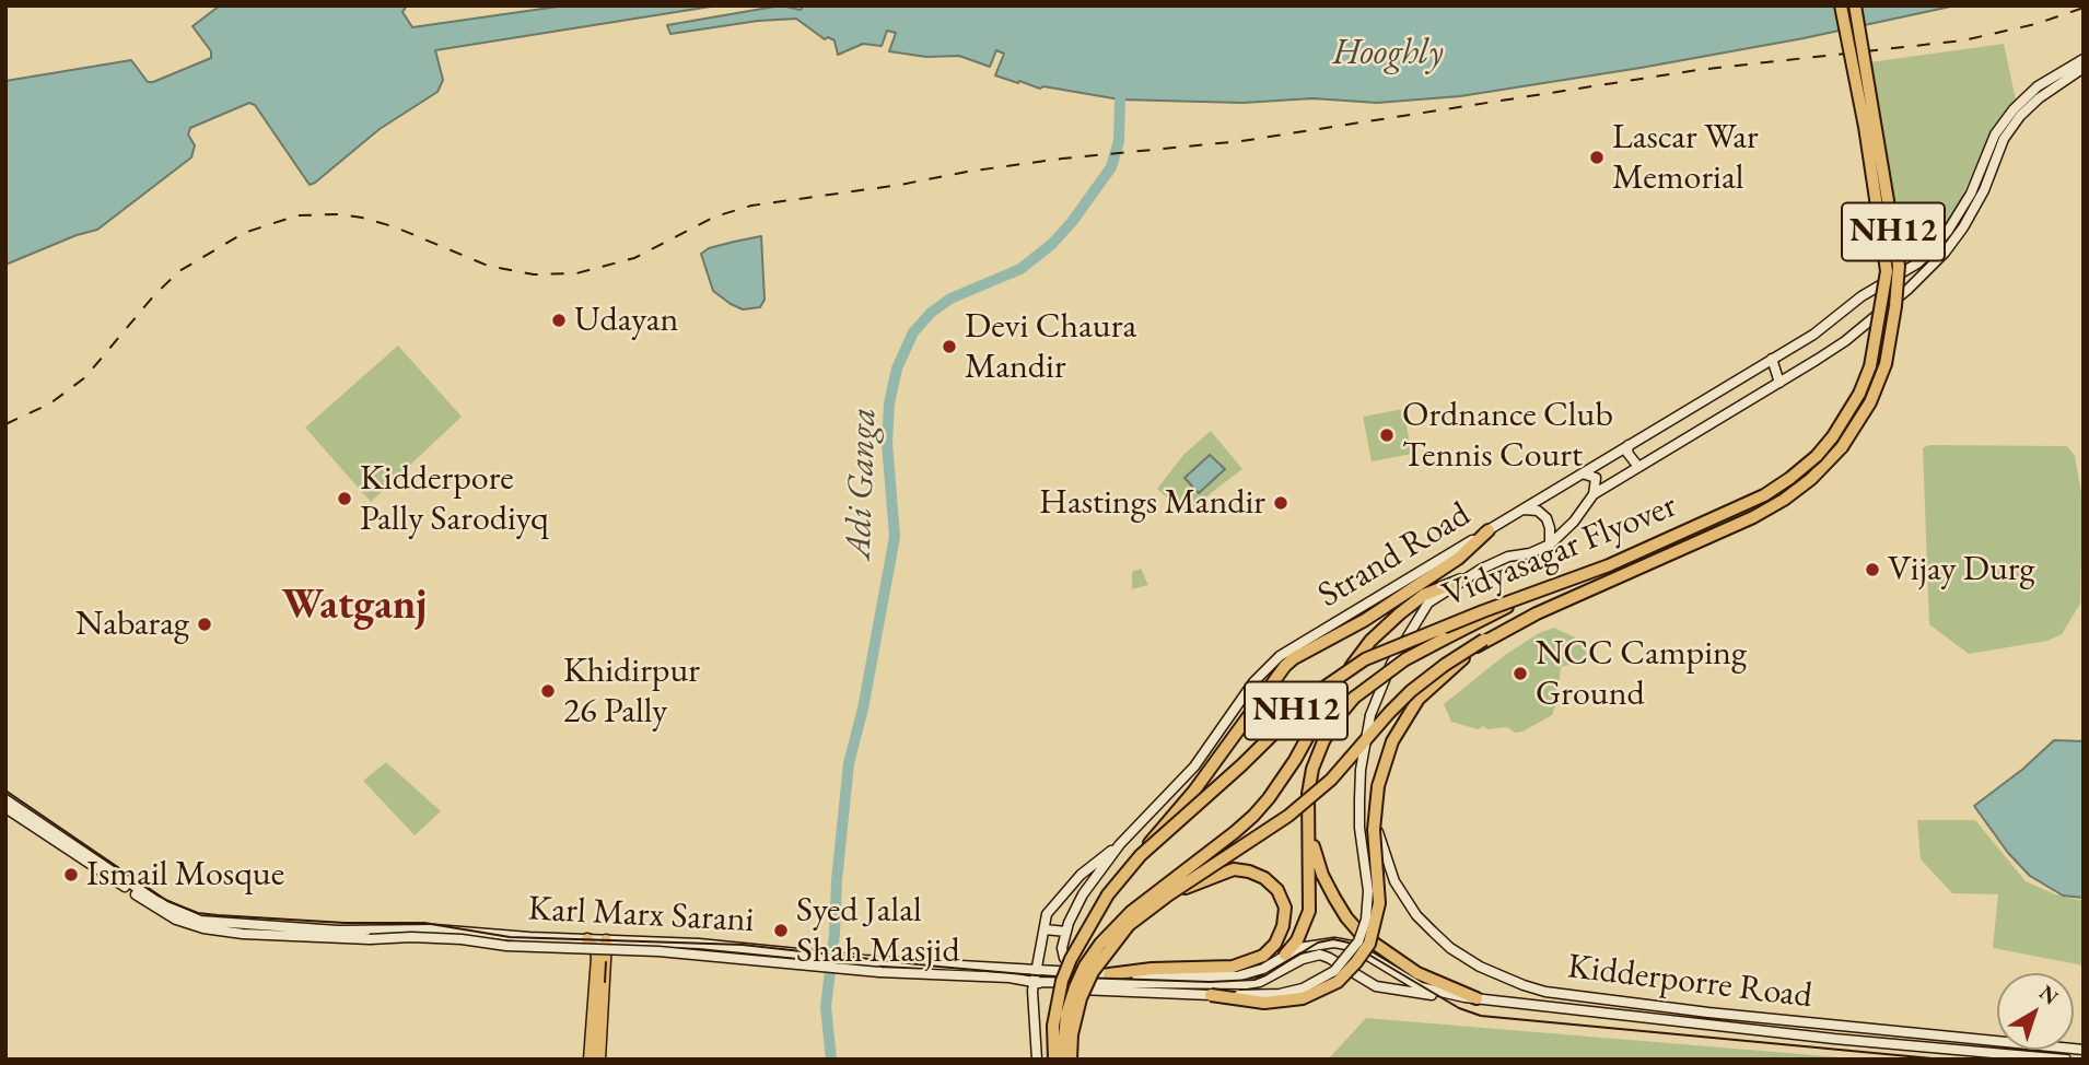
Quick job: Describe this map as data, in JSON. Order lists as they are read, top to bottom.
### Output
{
  "streets": {
    "highway": ["NH12", "Vidyasagar Flyover"],
    "main road": ["Strand Road", "Karl Marx Sarani", "Kidderporre Road"]
  },
  "districts": ["Watganj"],
  "water": ["Hooghly", "Adi Ganga"],
  "places": [
    "Lascar War Memorial",
    "Udayan",
    "Devi Chaura Mandir",
    "Ordnance Club Tennis Court",
    "Kidderpore Pally Sarodiyq",
    "Hastings Mandir",
    "Vijay Durg",
    "Nabarag",
    "NCC Camping Ground",
    "Khidirpur 26 Pally",
    "Ismail Mosque",
    "Syed Jalal Shah Masjid"
  ],
  "north": "top right"
}
